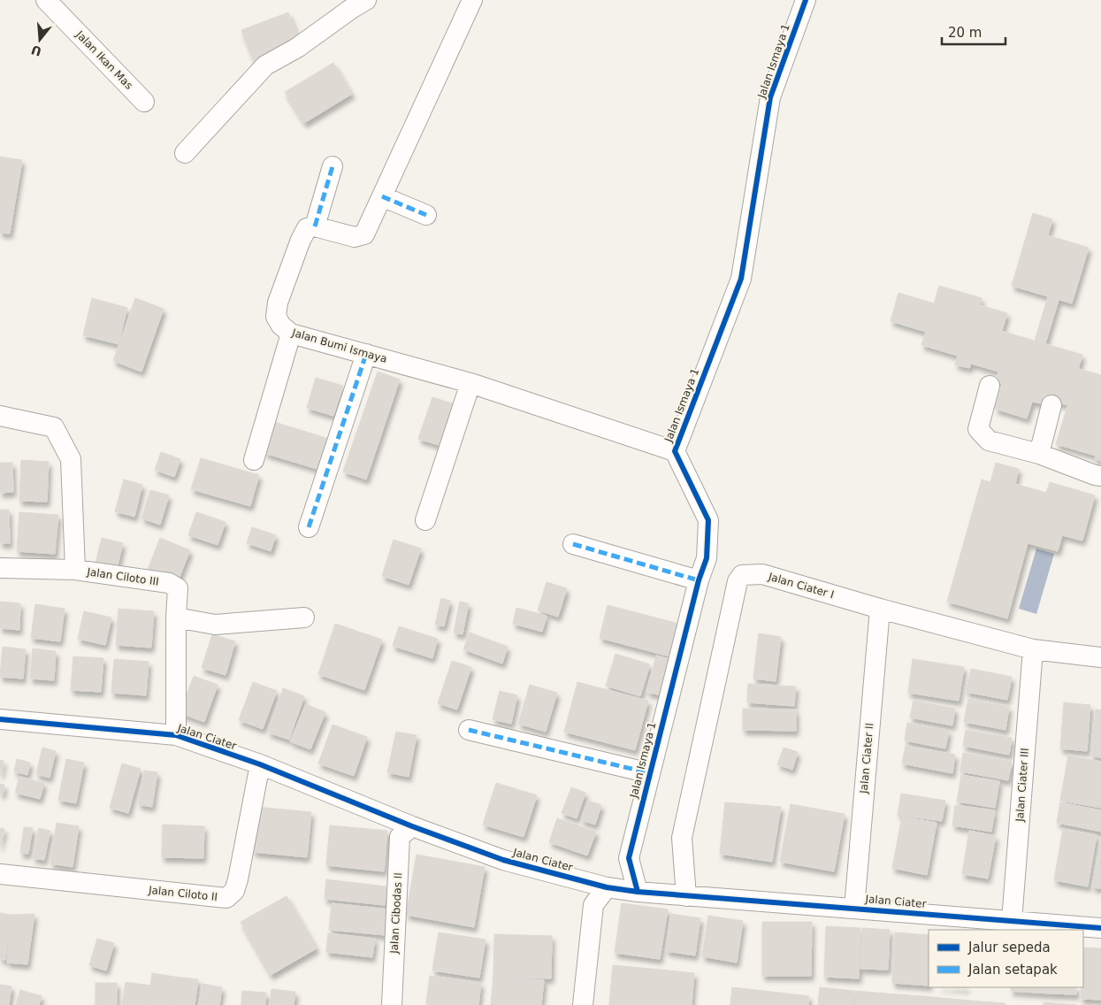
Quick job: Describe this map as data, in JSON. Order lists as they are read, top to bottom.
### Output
{
  "streets": {
    "street": [
      "Jalan Ikan Mas",
      "Jalan Ismaya 1",
      "Jalan Bumi Ismaya",
      "Jalan Ciloto III",
      "Jalan Ciater I",
      "Jalan Ciater",
      "Jalan Ciater II",
      "Jalan Ciater III",
      "Jalan Ciloto II",
      "Jalan Cibodas II"
    ]
  },
  "crossings": [
    ["Jalan Ismaya 1", "Jalan Bumi Ismaya"],
    ["Jalan Ismaya 1", "Jalan Ciater"],
    ["Jalan Ciloto III", "Jalan Ciater"],
    ["Jalan Ciater I", "Jalan Ciater"],
    ["Jalan Ciater I", "Jalan Ciater II"],
    ["Jalan Ciater I", "Jalan Ciater III"],
    ["Jalan Ciater", "Jalan Ciater II"],
    ["Jalan Ciater", "Jalan Ciater III"],
    ["Jalan Ciater", "Jalan Ciloto II"],
    ["Jalan Ciater", "Jalan Cibodas II"]
  ],
  "legend": ["Jalur sepeda", "Jalan setapak"],
  "scale_bar": "20 m",
  "north": "bottom"
}
